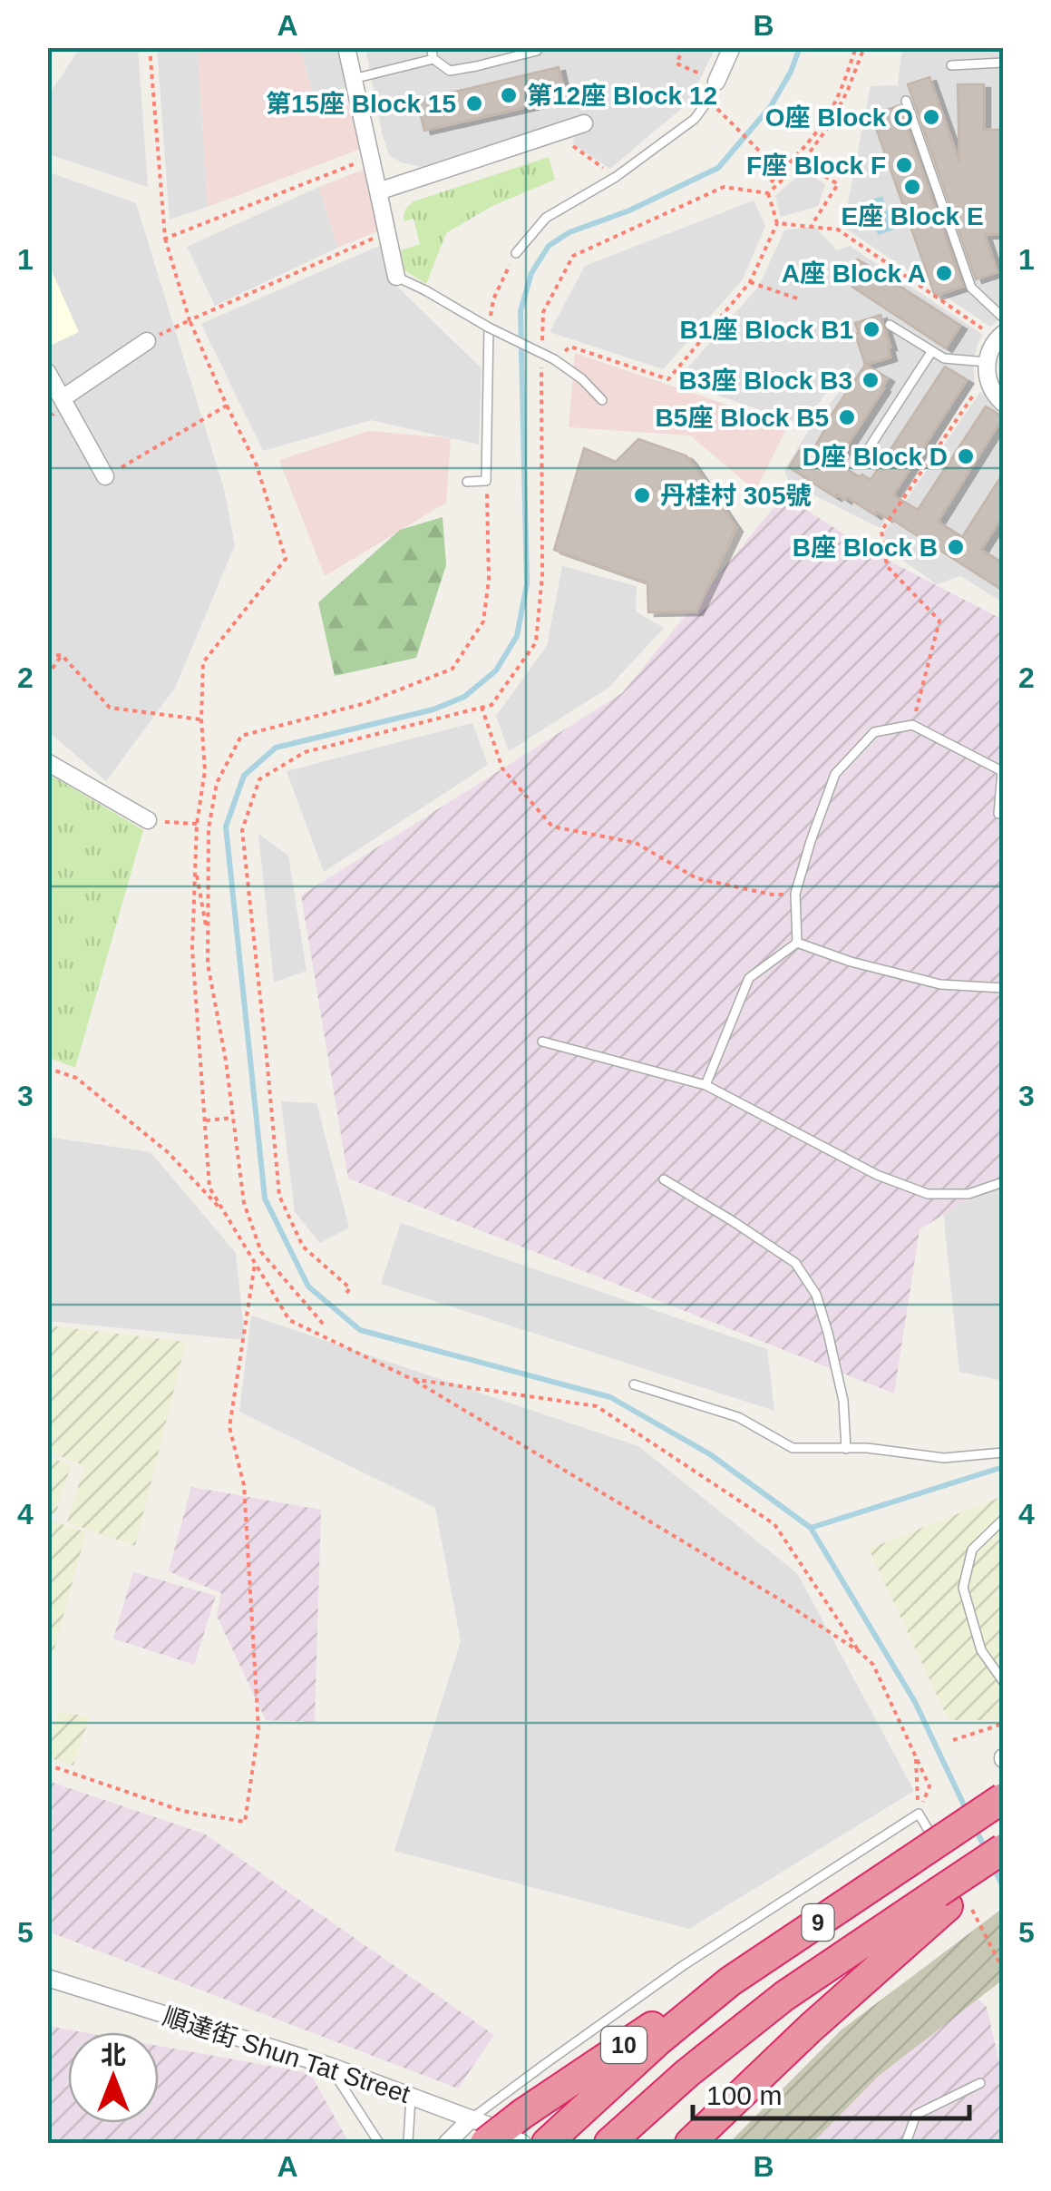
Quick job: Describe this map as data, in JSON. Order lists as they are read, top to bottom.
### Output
{
  "streets": {
    "highway": ["9", "10"],
    "street": ["順達街 Shun Tat Street"]
  },
  "crossings": [
    ["9", "10"],
    ["10", "順達街 Shun Tat Street"]
  ],
  "places": [
    "第12座 Block 12",
    "第15座 Block 15",
    "O座 Block O",
    "F座 Block F",
    "E座 Block E",
    "A座 Block A",
    "B1座 Block B1",
    "B3座 Block B3",
    "B5座 Block B5",
    "D座 Block D",
    "丹桂村 305號",
    "B座 Block B"
  ],
  "scale_bar": "100 m",
  "north": "top",
  "grid": {
    "columns": ["A", "B"],
    "rows": [
      "1",
      "2",
      "3",
      "4",
      "5"
    ]
  }
}
